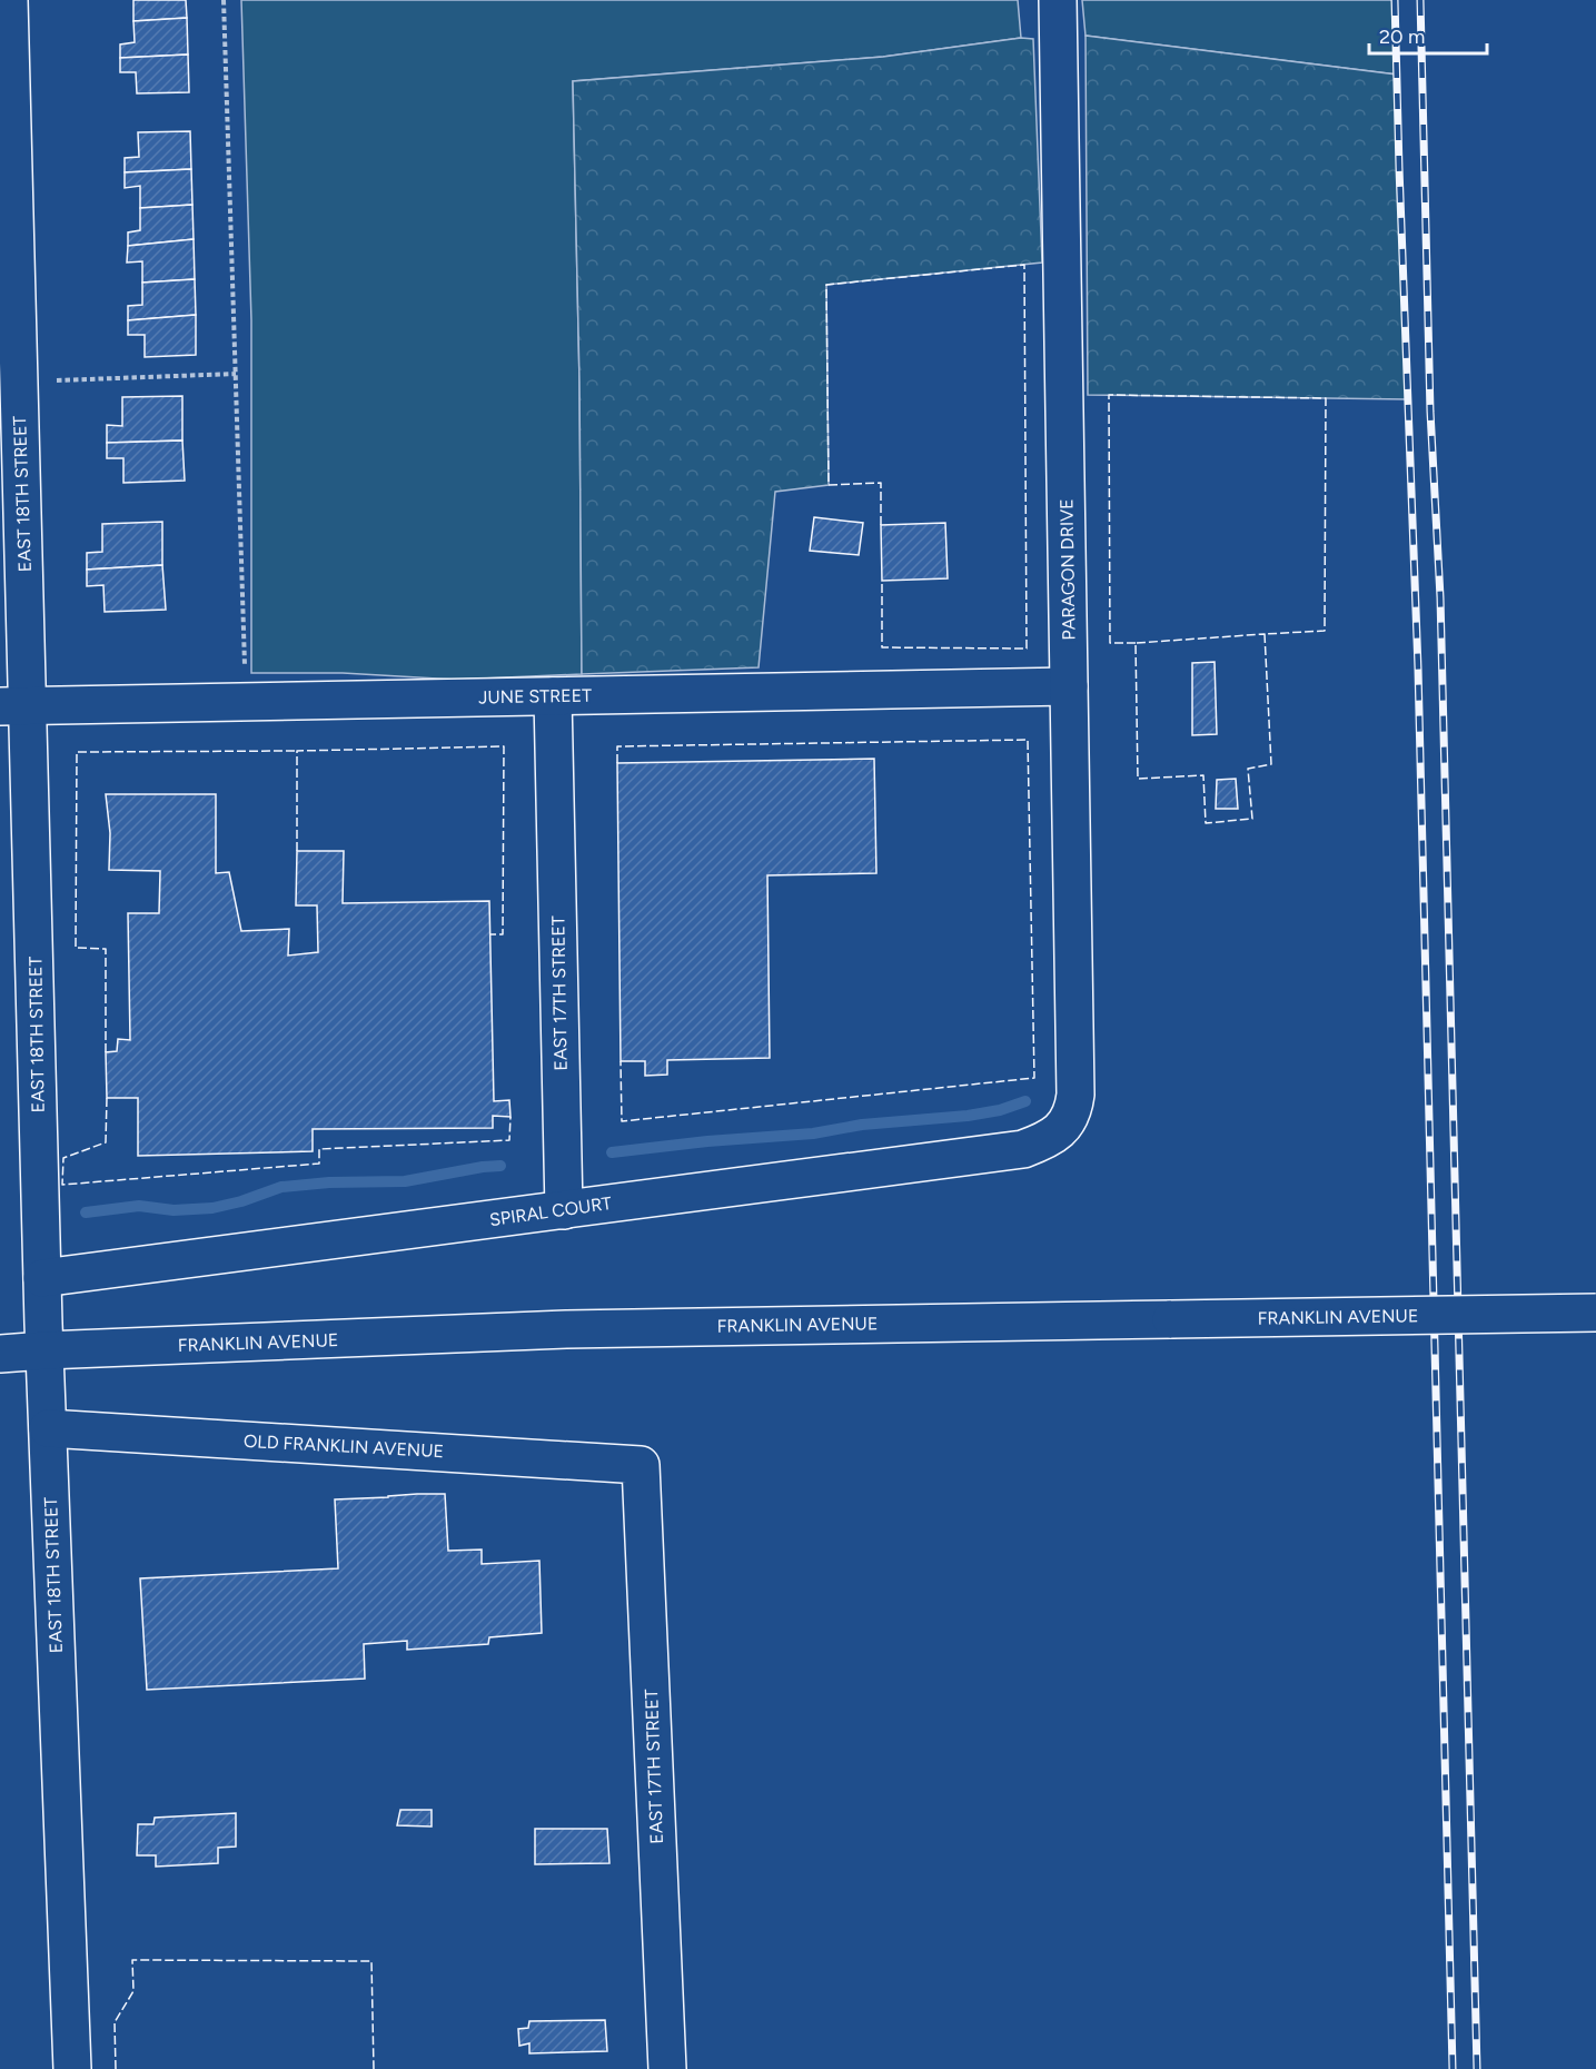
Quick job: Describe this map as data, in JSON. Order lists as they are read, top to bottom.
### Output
{
  "streets": {
    "street": [
      "EAST 18TH STREET",
      "PARAGON DRIVE",
      "JUNE STREET",
      "EAST 17TH STREET",
      "SPIRAL COURT",
      "FRANKLIN AVENUE",
      "OLD FRANKLIN AVENUE"
    ]
  },
  "crossings": [
    ["EAST 18TH STREET", "JUNE STREET"],
    ["EAST 18TH STREET", "SPIRAL COURT"],
    ["EAST 18TH STREET", "FRANKLIN AVENUE"],
    ["EAST 18TH STREET", "OLD FRANKLIN AVENUE"],
    ["PARAGON DRIVE", "JUNE STREET"],
    ["PARAGON DRIVE", "SPIRAL COURT"],
    ["JUNE STREET", "EAST 17TH STREET"],
    ["EAST 17TH STREET", "SPIRAL COURT"],
    ["EAST 17TH STREET", "OLD FRANKLIN AVENUE"]
  ],
  "scale_bar": "20 m"
}
